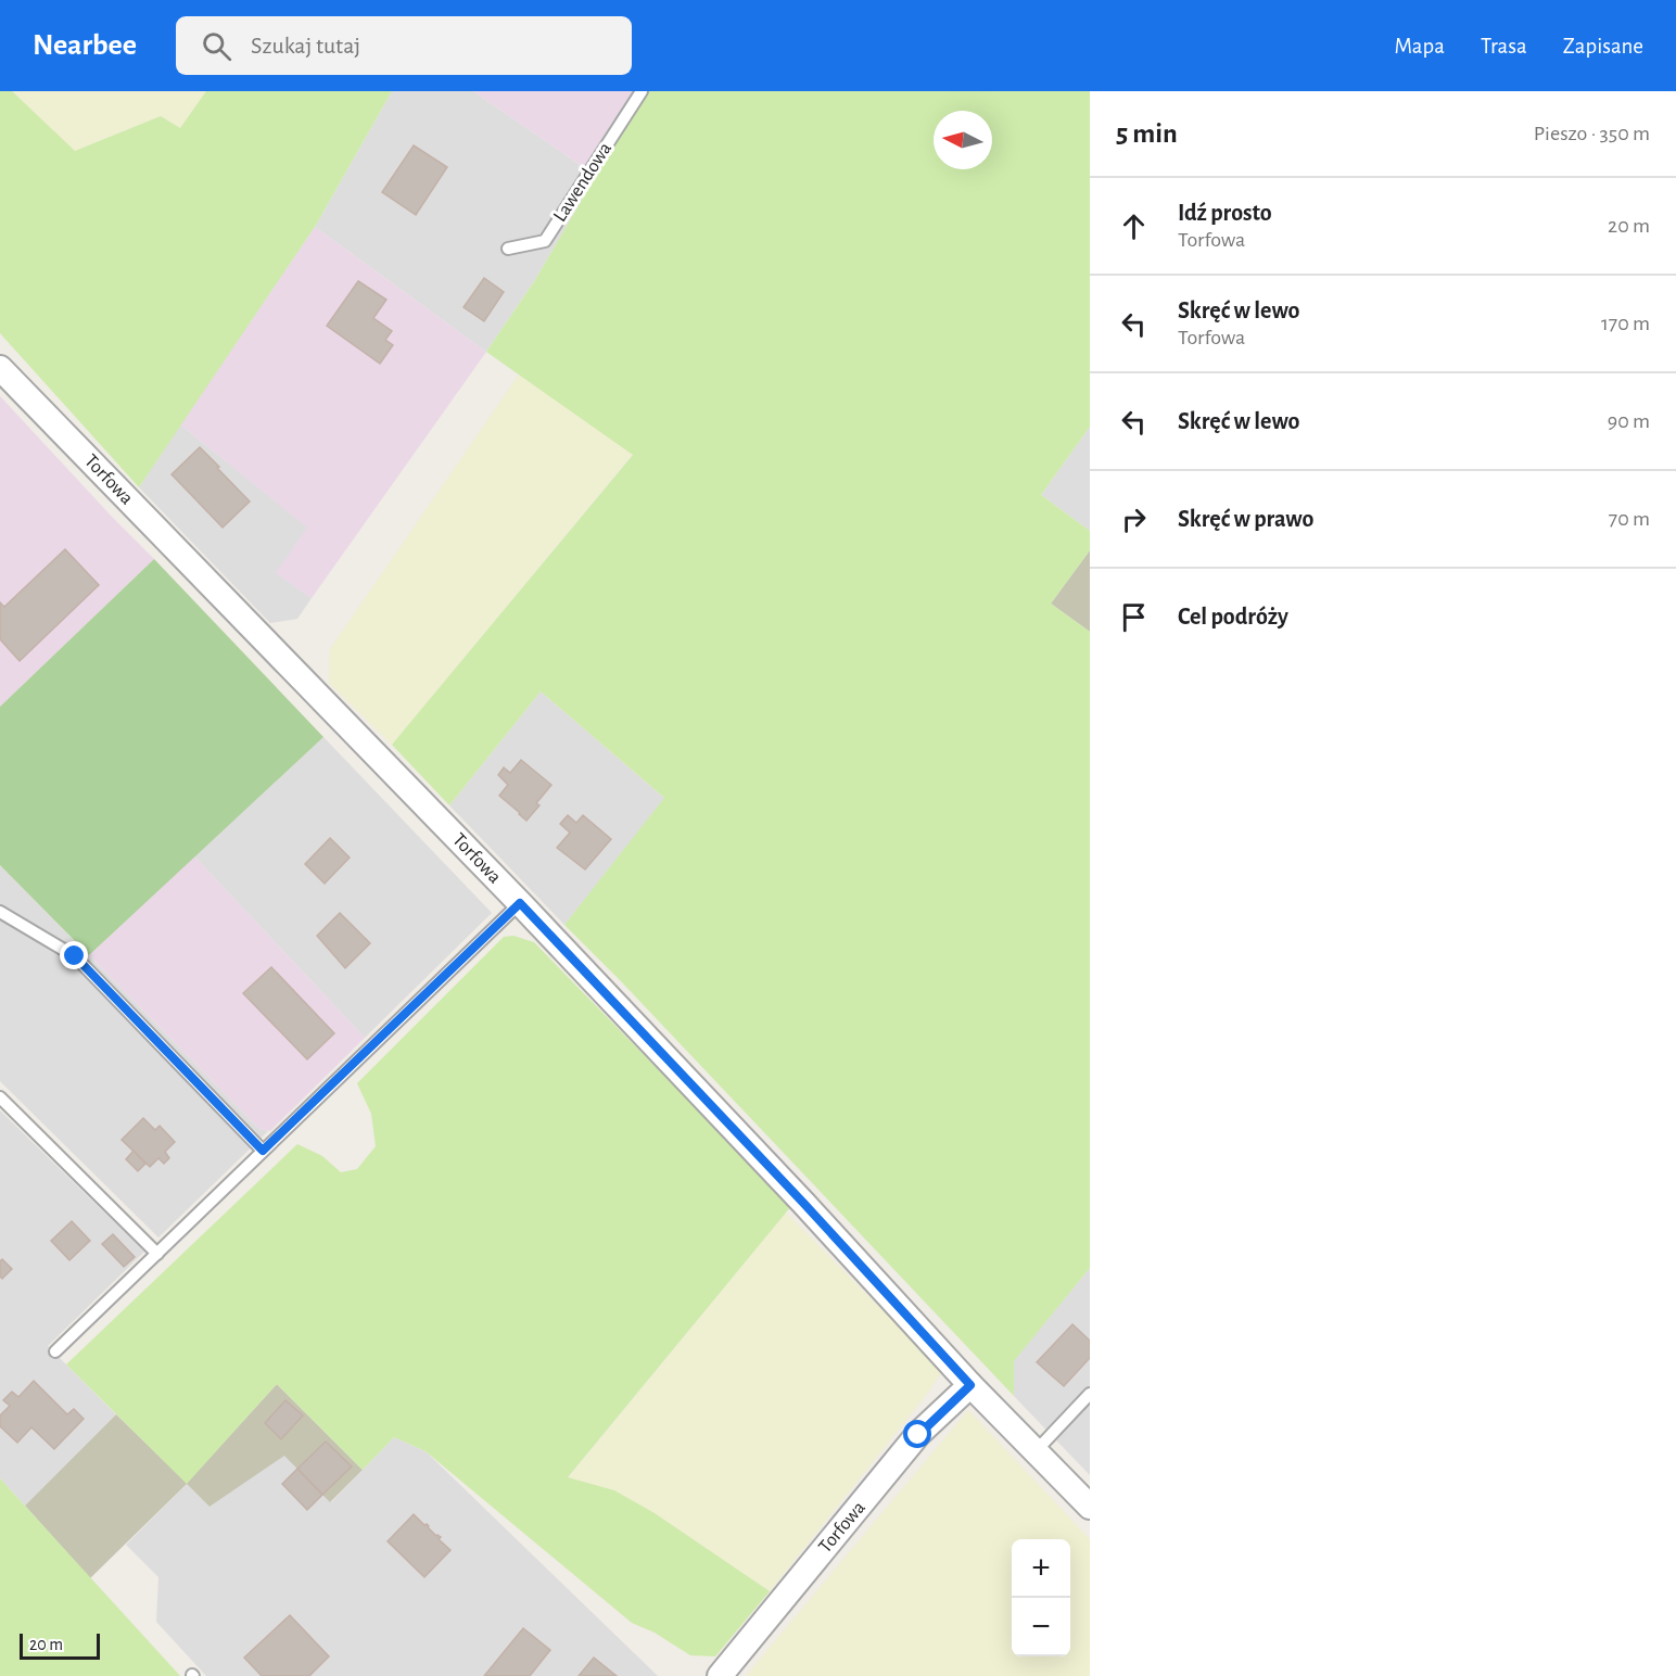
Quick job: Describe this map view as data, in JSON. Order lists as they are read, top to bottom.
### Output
{
  "streets": {
    "street": ["Torfowa"],
    "lane": ["Lawendowa"]
  },
  "scale_bar": "20 m",
  "north": "left",
  "page": {
    "header": "Nearbee",
    "search": "Szukaj tutaj",
    "nav": ["Mapa", "Trasa", "Zapisane"],
    "heading": ["5 min", "Pieszo · 350 m"],
    "list": [
      ["Idź prosto", "Torfowa", "20 m"],
      ["Skręć w lewo", "Torfowa", "170 m"],
      ["Skręć w lewo", "90 m"],
      ["Skręć w prawo", "70 m"],
      "Cel podróży"
    ],
    "map_buttons": ["+", "−"],
    "scale": "20 m"
  }
}
